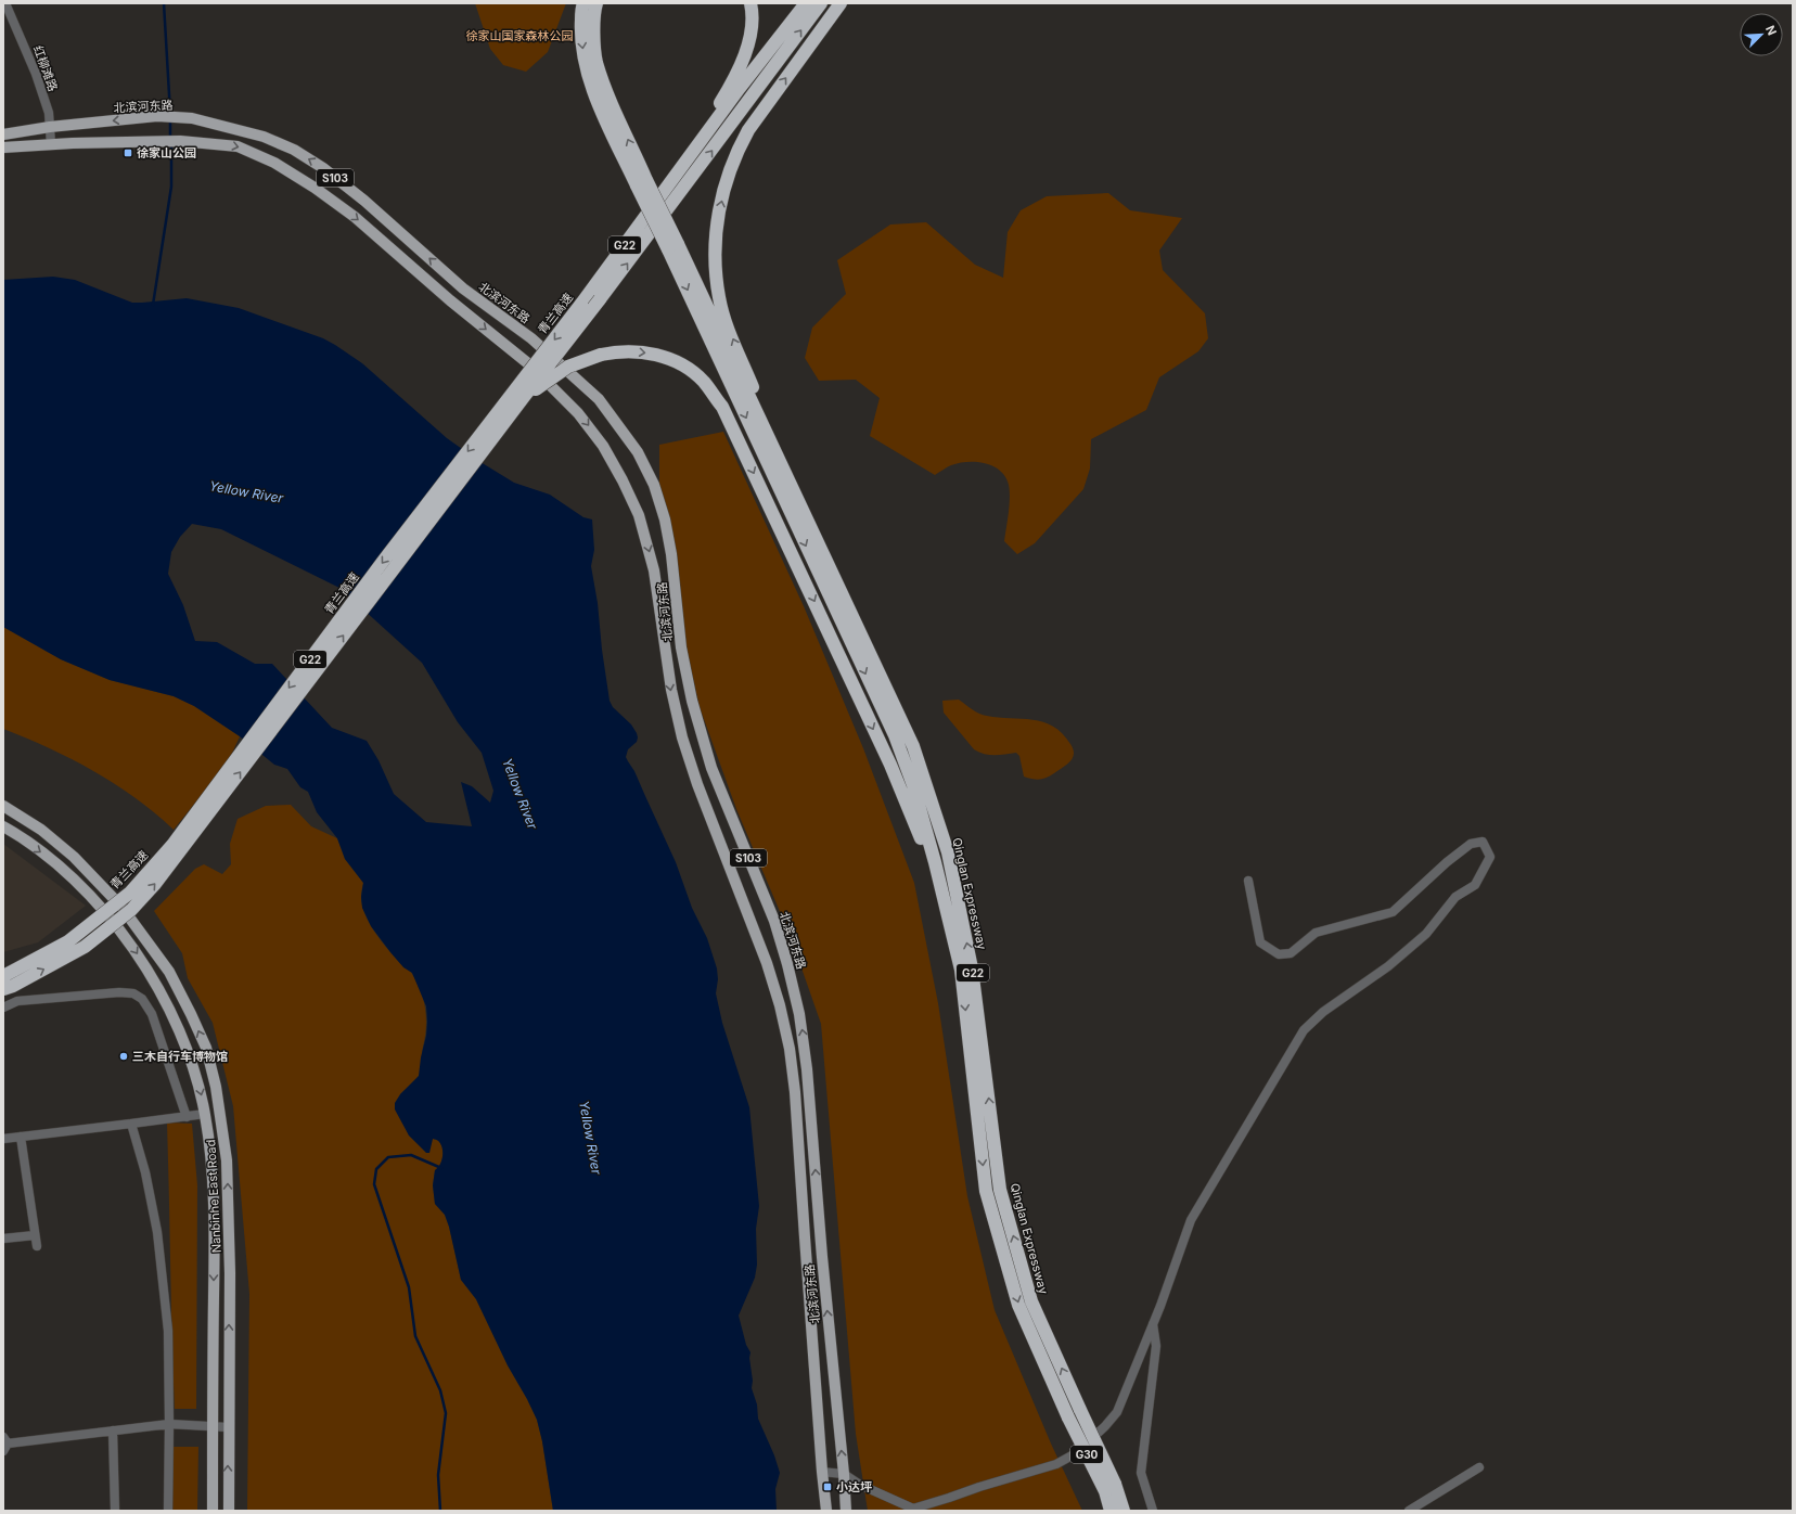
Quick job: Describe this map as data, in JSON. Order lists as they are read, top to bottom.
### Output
{
  "streets": {
    "highway": [
      "G22",
      "青兰高速",
      "Qinglan Expressway",
      "G30"
    ],
    "main road": ["北滨河东路", "S103", "Nanbinhe East Road"],
    "street": ["红柳滩路"]
  },
  "crossings": [
    ["红柳滩路", "北滨河东路"],
    ["G22", "G30"],
    ["Qinglan Expressway", "G30"]
  ],
  "water": ["Yellow River"],
  "parks": ["徐家山国家森林公园"],
  "places": {
    "transit": ["徐家山公园", "小达坪"],
    "other": ["三木自行车博物馆"]
  },
  "north": "top right"
}
